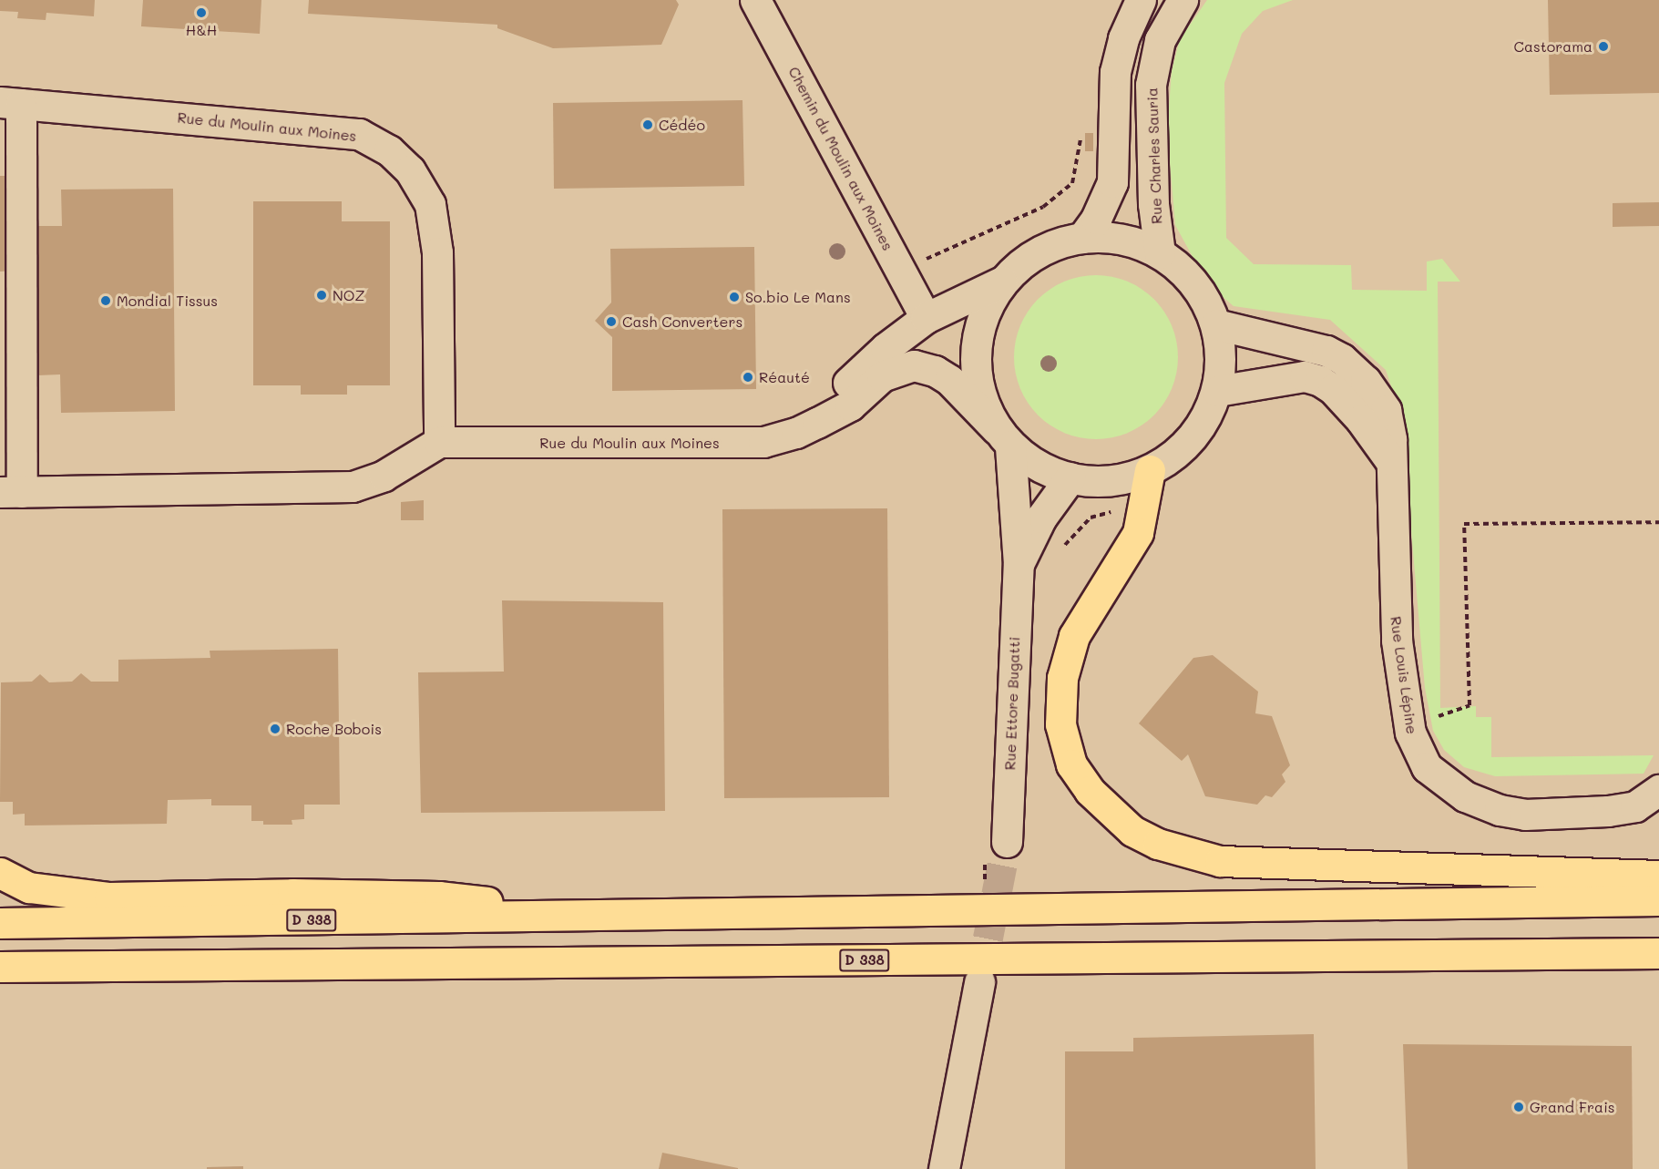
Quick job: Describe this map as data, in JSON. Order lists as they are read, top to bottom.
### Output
{
  "streets": {
    "highway": ["D 338"],
    "street": [
      "Rue du Moulin aux Moines",
      "Rue Charles Sauria",
      "Chemin du Moulin aux Moines",
      "Rue Louis Lépine",
      "Rue Ettore Bugatti"
    ]
  },
  "crossings": [
    ["Rue du Moulin aux Moines", "Rue Charles Sauria"],
    ["Rue du Moulin aux Moines", "Chemin du Moulin aux Moines"],
    ["Rue du Moulin aux Moines", "Rue Louis Lépine"],
    ["Rue du Moulin aux Moines", "Rue Ettore Bugatti"]
  ],
  "places": [
    "H&H",
    "Castorama",
    "Cédéo",
    "NOZ",
    "So.bio Le Mans",
    "Mondial Tissus",
    "Cash Converters",
    "Réauté",
    "Roche Bobois",
    "Grand Frais"
  ]
}
